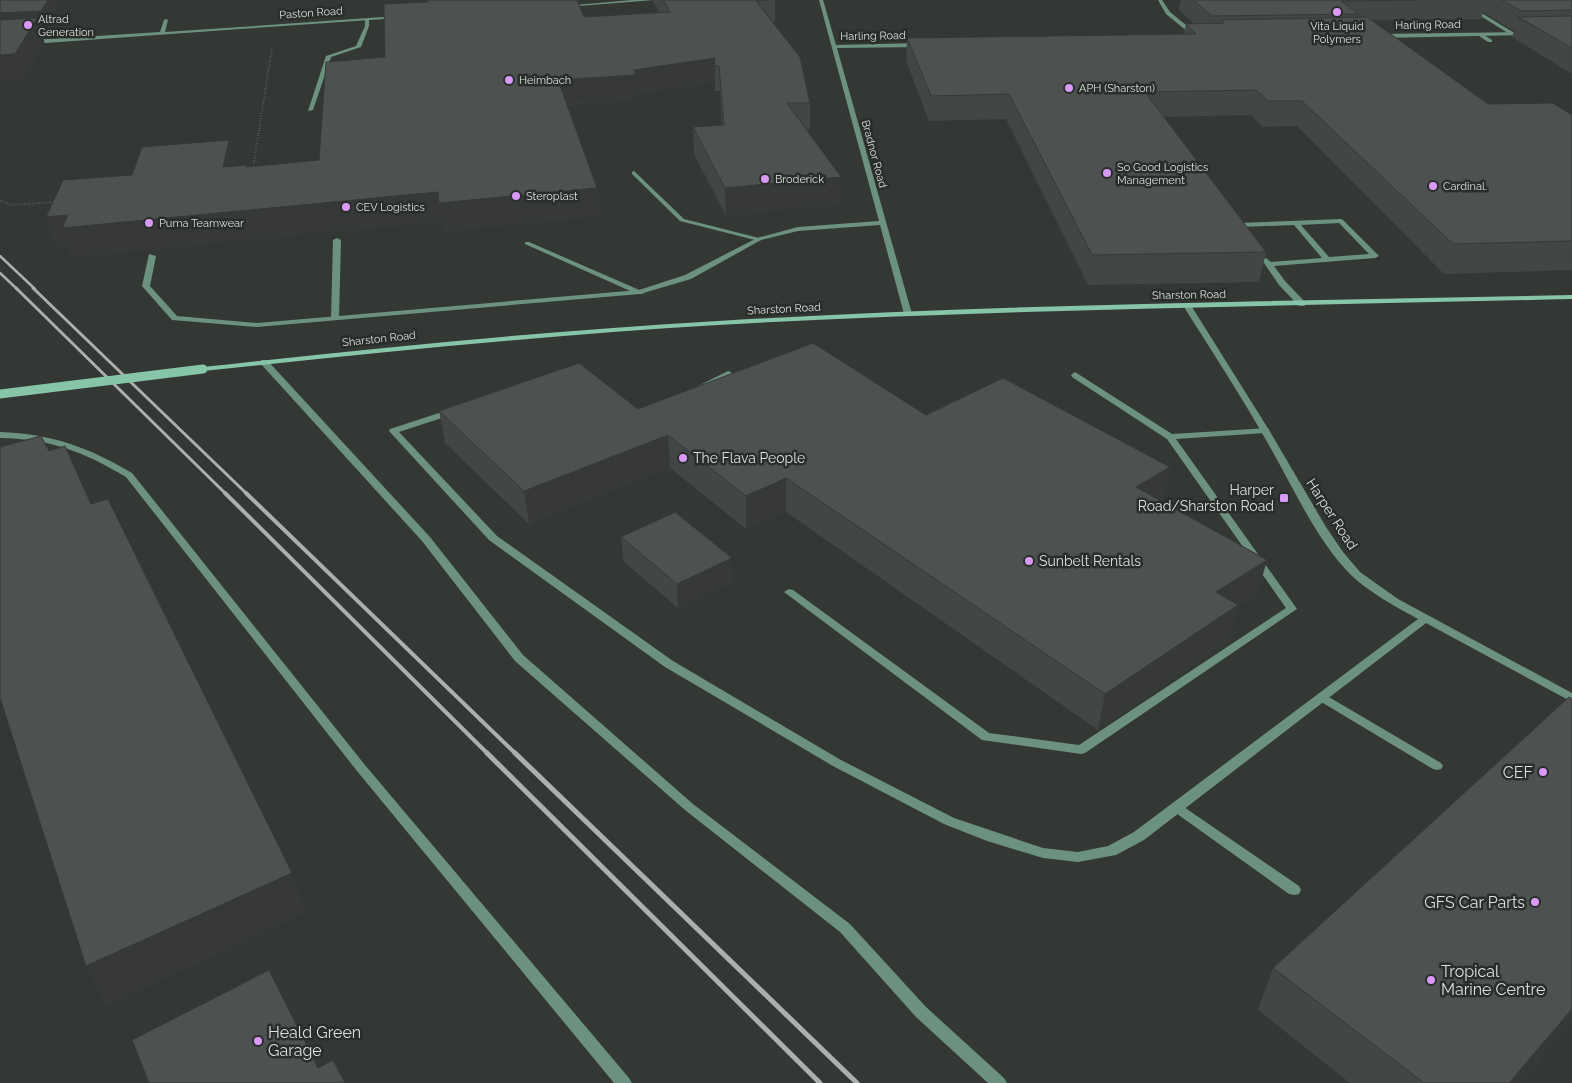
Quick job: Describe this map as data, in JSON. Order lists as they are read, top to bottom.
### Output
{
  "streets": {
    "main road": ["Sharston Road"],
    "street": [
      "Paston Road",
      "Harling Road",
      "Bradnor Road",
      "Harper Road"
    ]
  },
  "crossings": [
    ["Harling Road", "Bradnor Road"],
    ["Bradnor Road", "Sharston Road"],
    ["Sharston Road", "Harper Road"]
  ],
  "places": {
    "other": [
      "Vita Liquid Polymers",
      "Altrad Generation",
      "Heimbach",
      "APH (Sharston)",
      "So Good Logistics Management",
      "Broderick",
      "Cardinal.",
      "Steroplast",
      "CEV Logistics",
      "Puma Teamwear",
      "The Flava People",
      "Sunbelt Rentals",
      "CEF",
      "GFS Car Parts",
      "Tropical Marine Centre",
      "Heald Green Garage"
    ],
    "transit": ["Harper Road/Sharston Road"]
  }
}
